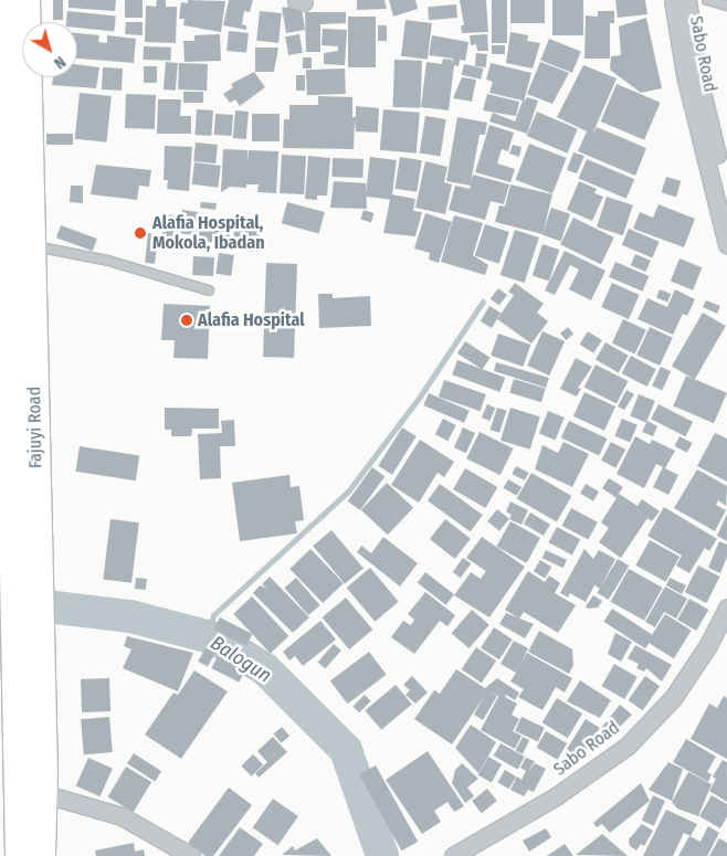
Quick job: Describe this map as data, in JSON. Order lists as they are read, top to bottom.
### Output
{
  "streets": {
    "highway": ["Fajuyi Road"],
    "street": ["Sabo Road"]
  },
  "water": ["Balogun"],
  "places": ["Alafia Hospital, Mokola, Ibadan", "Alafia Hospital"],
  "north": "bottom right"
}
